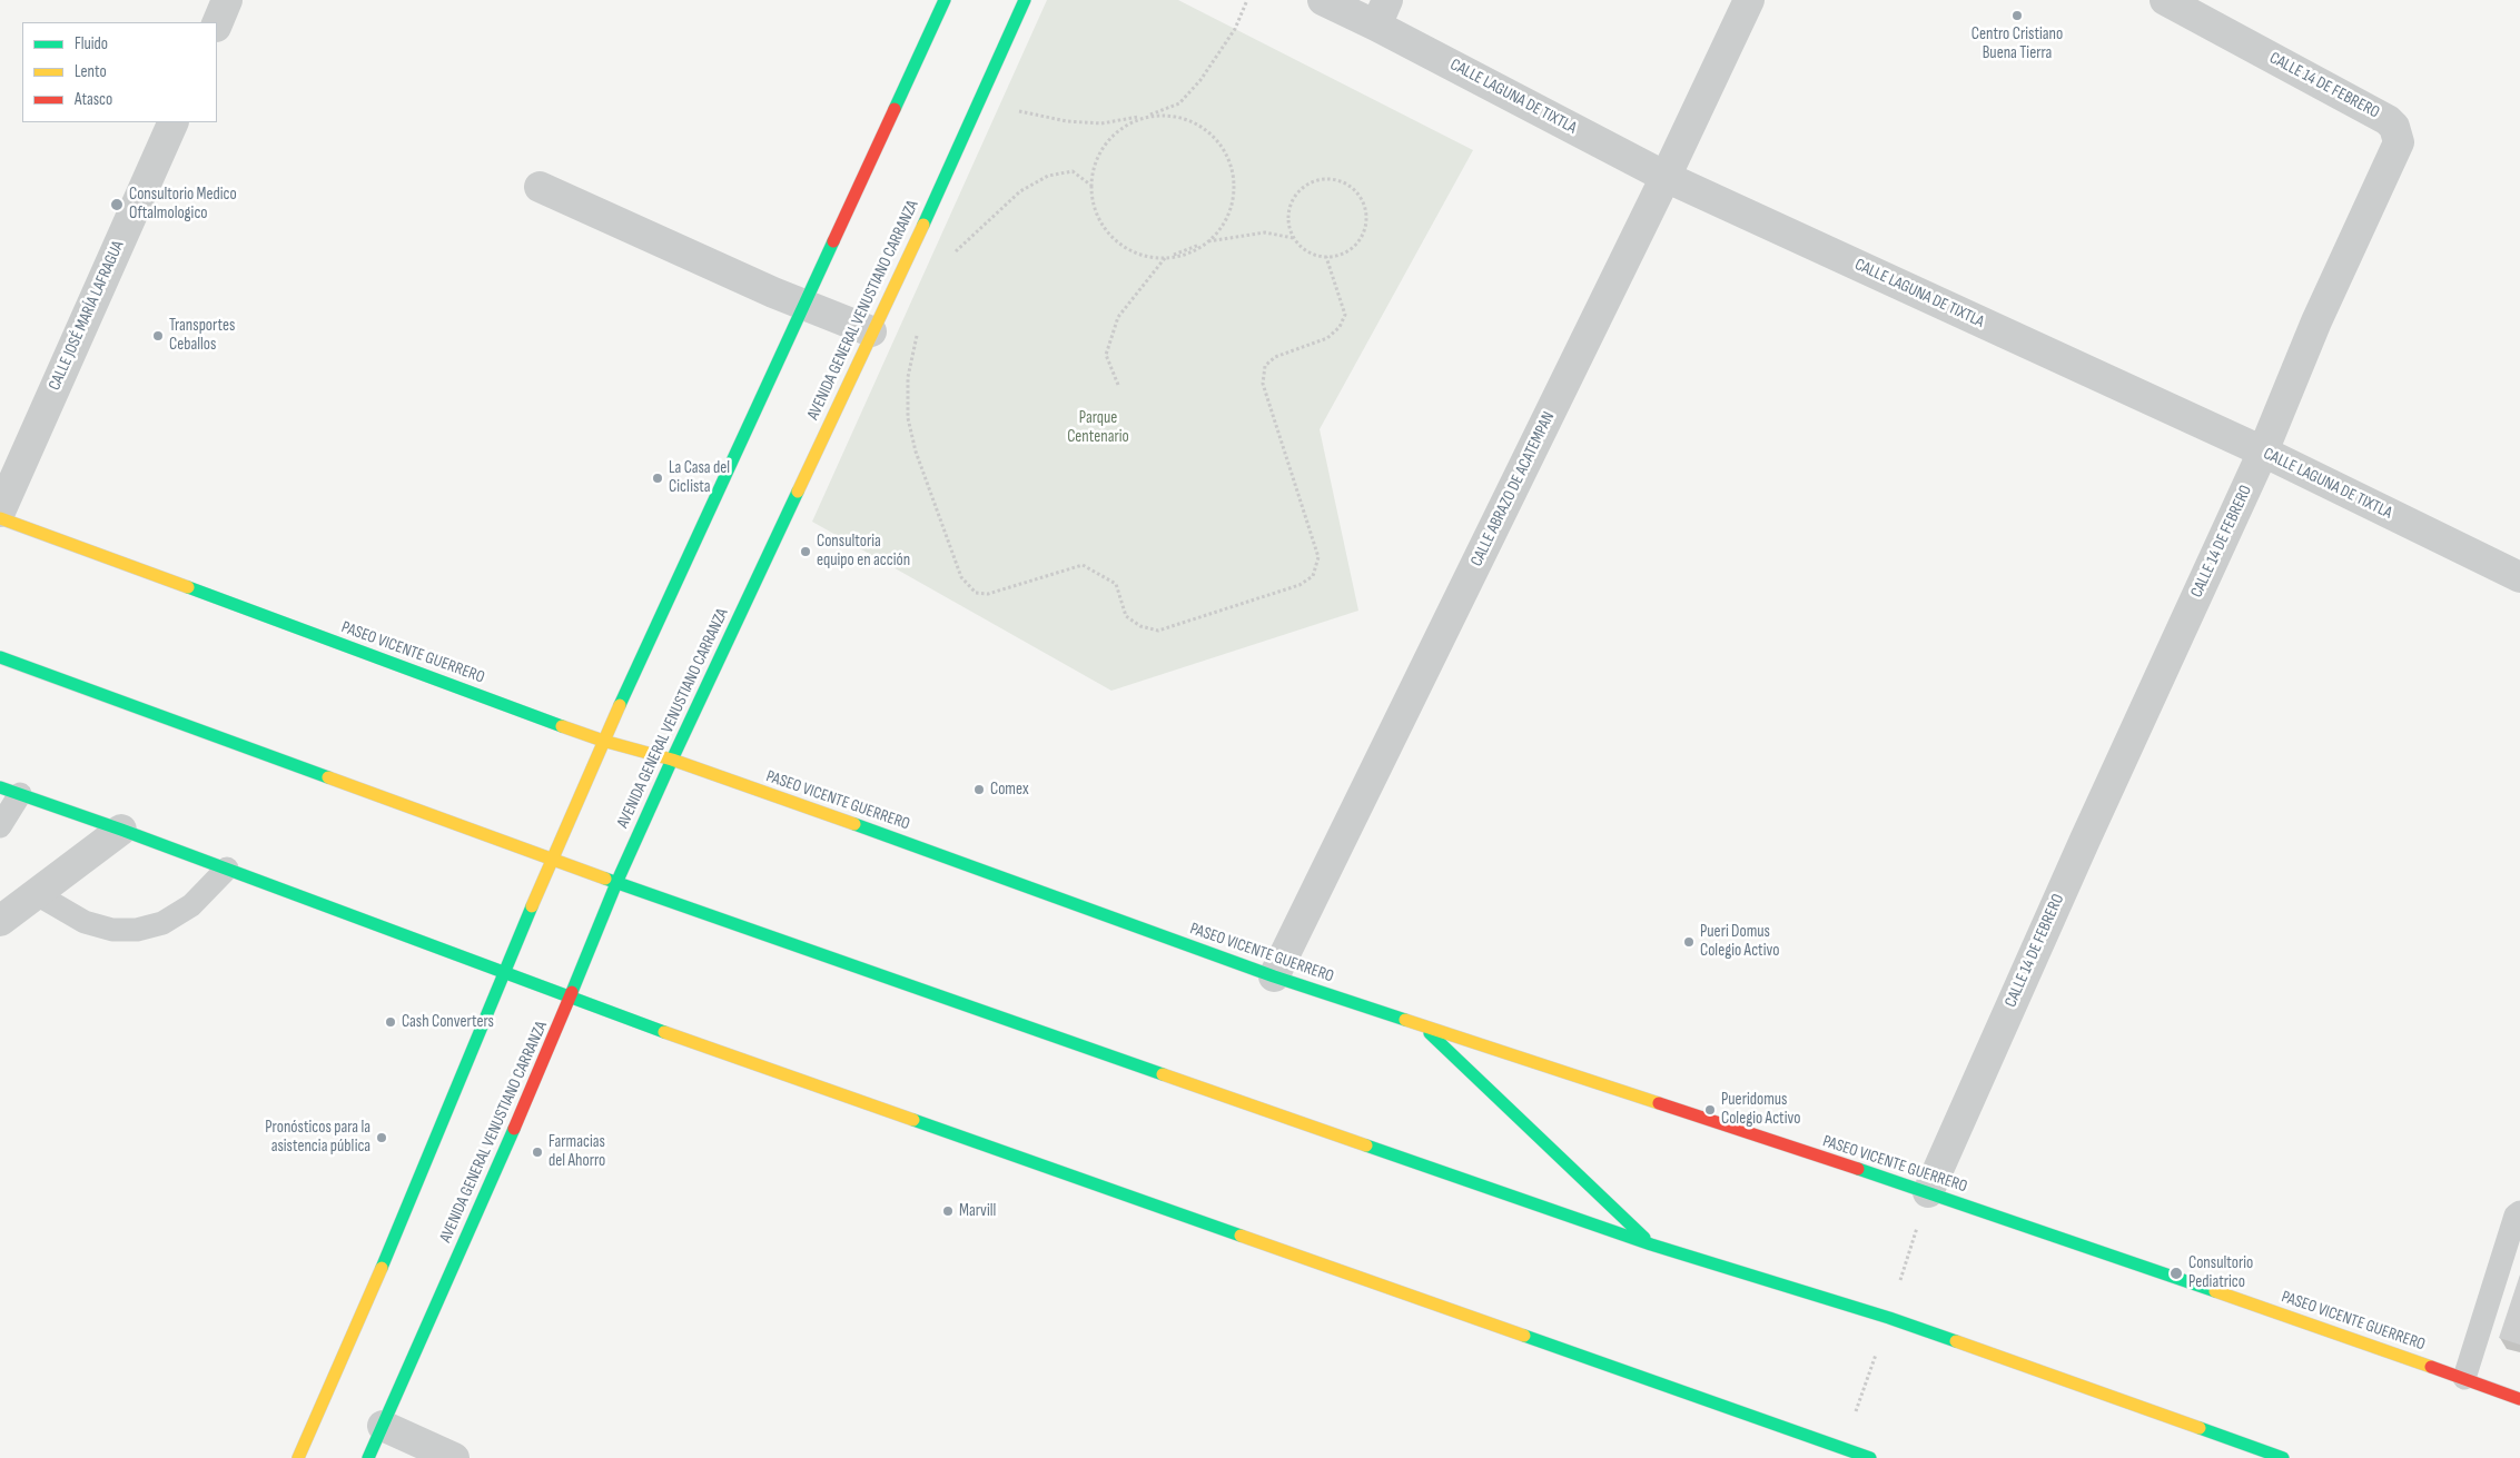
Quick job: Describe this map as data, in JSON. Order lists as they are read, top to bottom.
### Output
{
  "streets": {
    "main road": ["AVENIDA GENERAL VENUSTIANO CARRANZA", "PASEO VICENTE GUERRERO"],
    "street": [
      "CALLE 14 DE FEBRERO",
      "CALLE LAGUNA DE TIXTLA",
      "CALLE JOSÉ MARÍA LAFRAGUA",
      "CALLE ABRAZO DE ACATEMPAN"
    ]
  },
  "crossings": [
    ["CALLE 14 DE FEBRERO", "CALLE LAGUNA DE TIXTLA"],
    ["CALLE 14 DE FEBRERO", "PASEO VICENTE GUERRERO"],
    ["CALLE LAGUNA DE TIXTLA", "CALLE ABRAZO DE ACATEMPAN"],
    ["AVENIDA GENERAL VENUSTIANO CARRANZA", "PASEO VICENTE GUERRERO"],
    ["CALLE ABRAZO DE ACATEMPAN", "PASEO VICENTE GUERRERO"]
  ],
  "parks": ["Parque Centenario"],
  "places": [
    "Centro Cristiano Buena Tierra",
    "Consultorio Medico Oftalmologico",
    "Transportes Ceballos",
    "La Casa del Ciclista",
    "Consultoria equipo en acción",
    "Comex",
    "Pueri Domus Colegio Activo",
    "Cash Converters",
    "Pueridomus Colegio Activo",
    "Pronósticos para la asistencia pública",
    "Farmacias del Ahorro",
    "Marvill",
    "Consultorio Pediatrico"
  ],
  "legend": ["Fluido", "Lento", "Atasco"]
}
